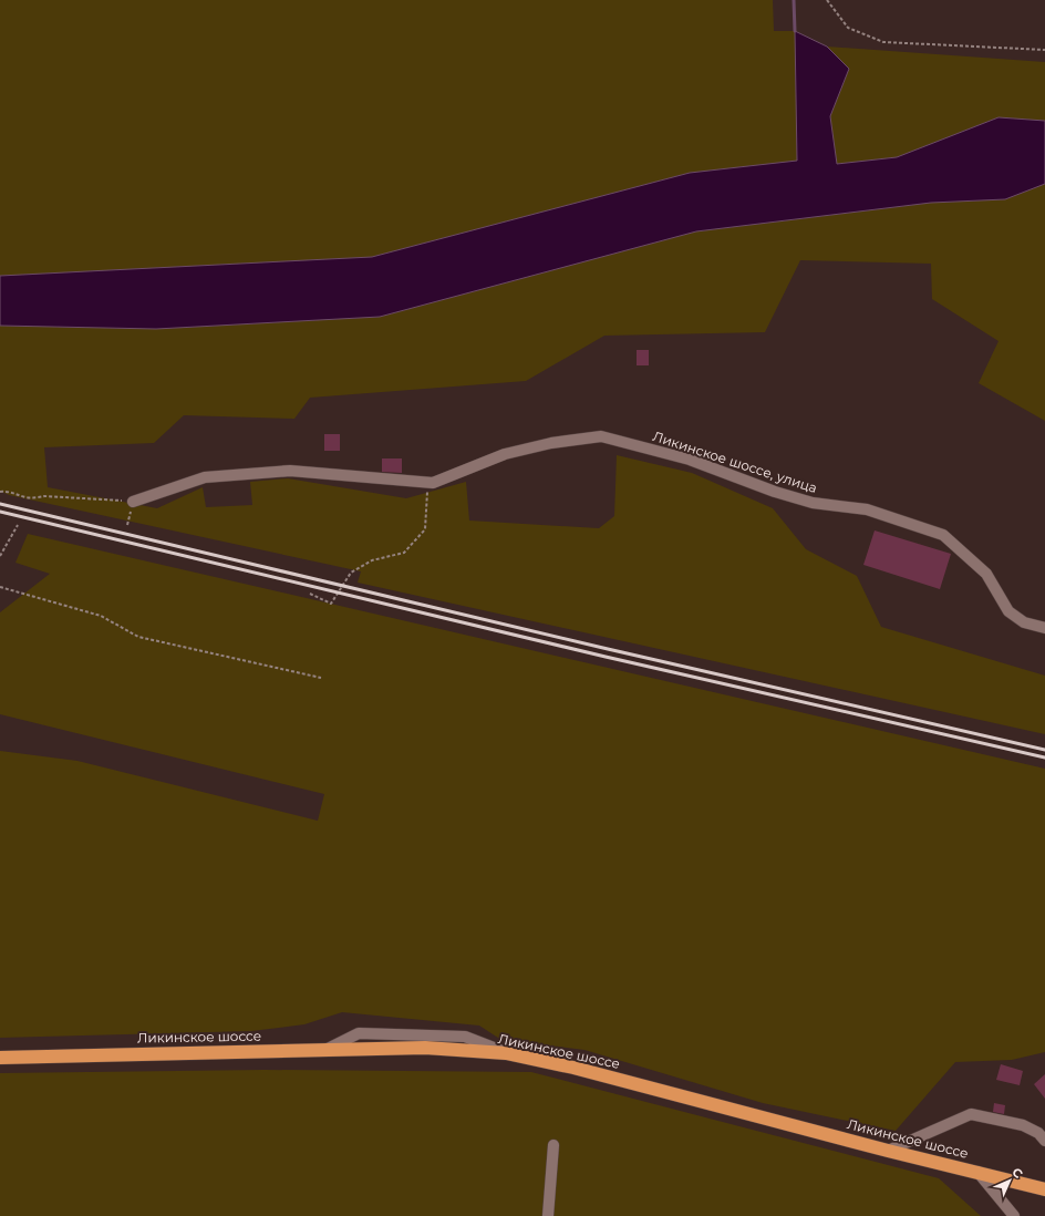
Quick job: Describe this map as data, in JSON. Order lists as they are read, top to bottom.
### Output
{
  "streets": {
    "highway": ["Ликинское шоссе"],
    "street": ["Ликинское шоссе, улица"]
  },
  "north": "top right"
}
